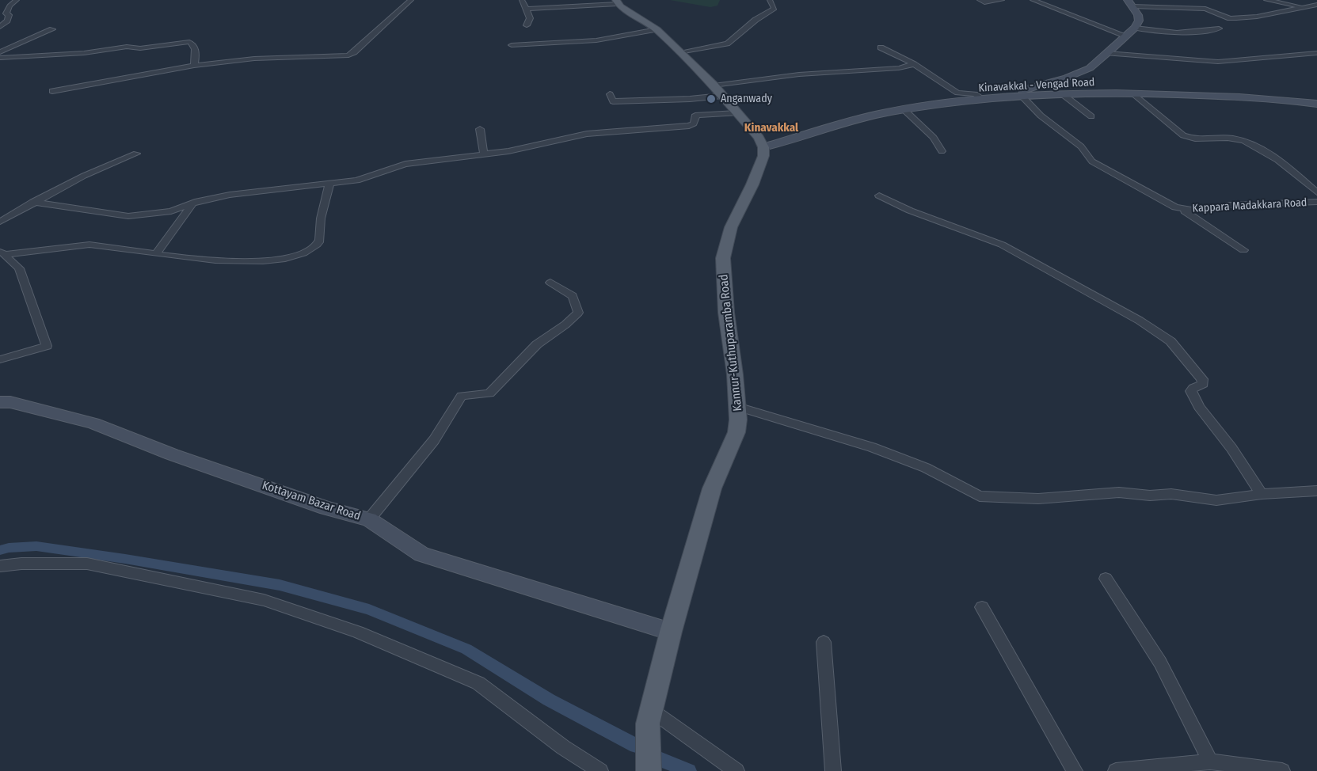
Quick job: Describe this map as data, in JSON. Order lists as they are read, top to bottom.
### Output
{
  "streets": {
    "main road": ["Kinavakkal - Vengad Road", "Kannur-Kuthuparamba Road", "Kottayam Bazar Road"],
    "street": ["Kappara Madakkara Road"]
  },
  "crossings": [
    ["Kinavakkal - Vengad Road", "Kappara Madakkara Road"],
    ["Kinavakkal - Vengad Road", "Kannur-Kuthuparamba Road"],
    ["Kannur-Kuthuparamba Road", "Kottayam Bazar Road"]
  ],
  "districts": ["Kinavakkal"],
  "places": ["Anganwady"]
}
